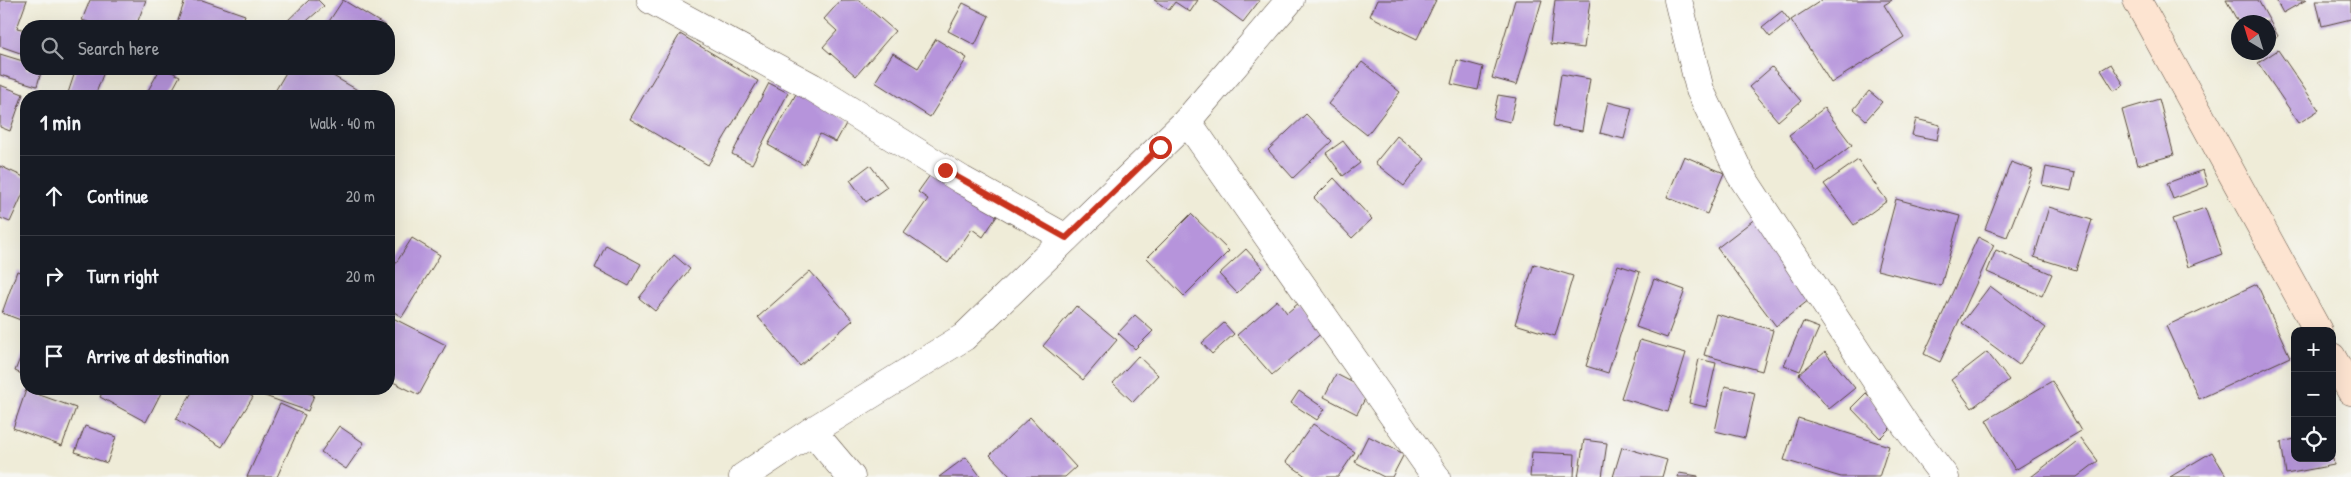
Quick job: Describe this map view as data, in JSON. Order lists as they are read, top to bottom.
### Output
{
  "north": "top left",
  "page": {
    "search": "Search here",
    "heading": ["1 min", "Walk · 40 m"],
    "list": [
      ["Continue", "20 m"],
      ["Turn right", "20 m"],
      "Arrive at destination"
    ],
    "map_buttons": ["+", "−"]
  }
}
